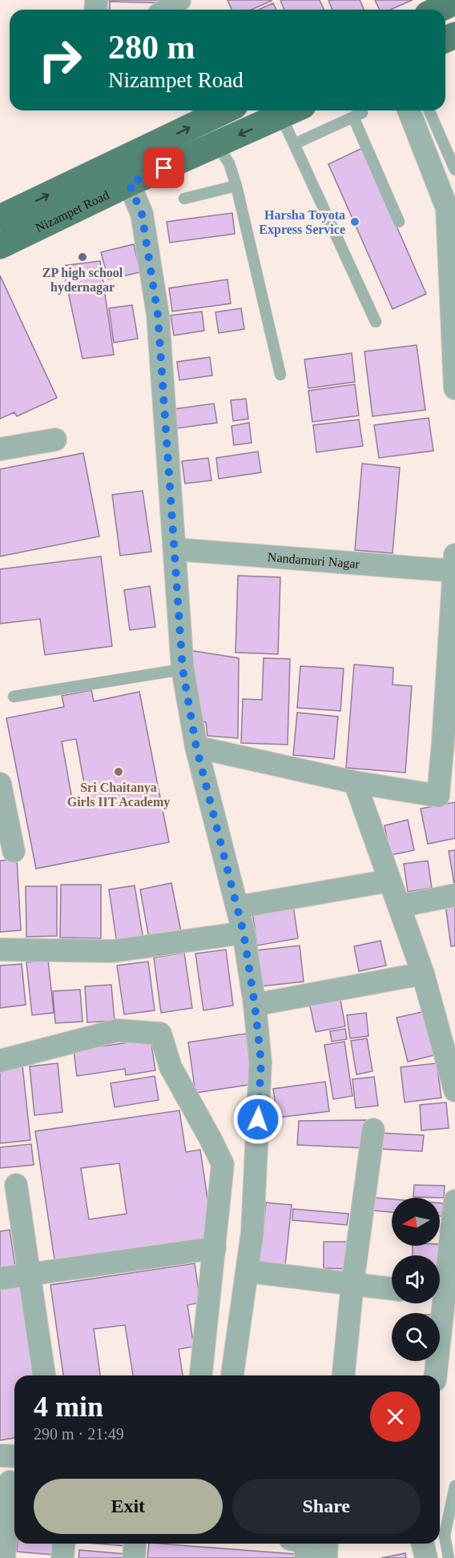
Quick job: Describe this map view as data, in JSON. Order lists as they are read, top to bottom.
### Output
{
  "streets": {
    "main road": ["Nizampet Road"],
    "street": ["Nandamuri Nagar"]
  },
  "places": ["Harsha Toyota Express Service", "ZP high school hydernagar", "Sri Chaitanya Girls IIT Academy"],
  "north": "left",
  "page": {
    "turn": ["280 m", "Nizampet Road"],
    "heading": ["4 min", "290 m · 21:49"],
    "buttons": ["Exit", "Share"]
  }
}
